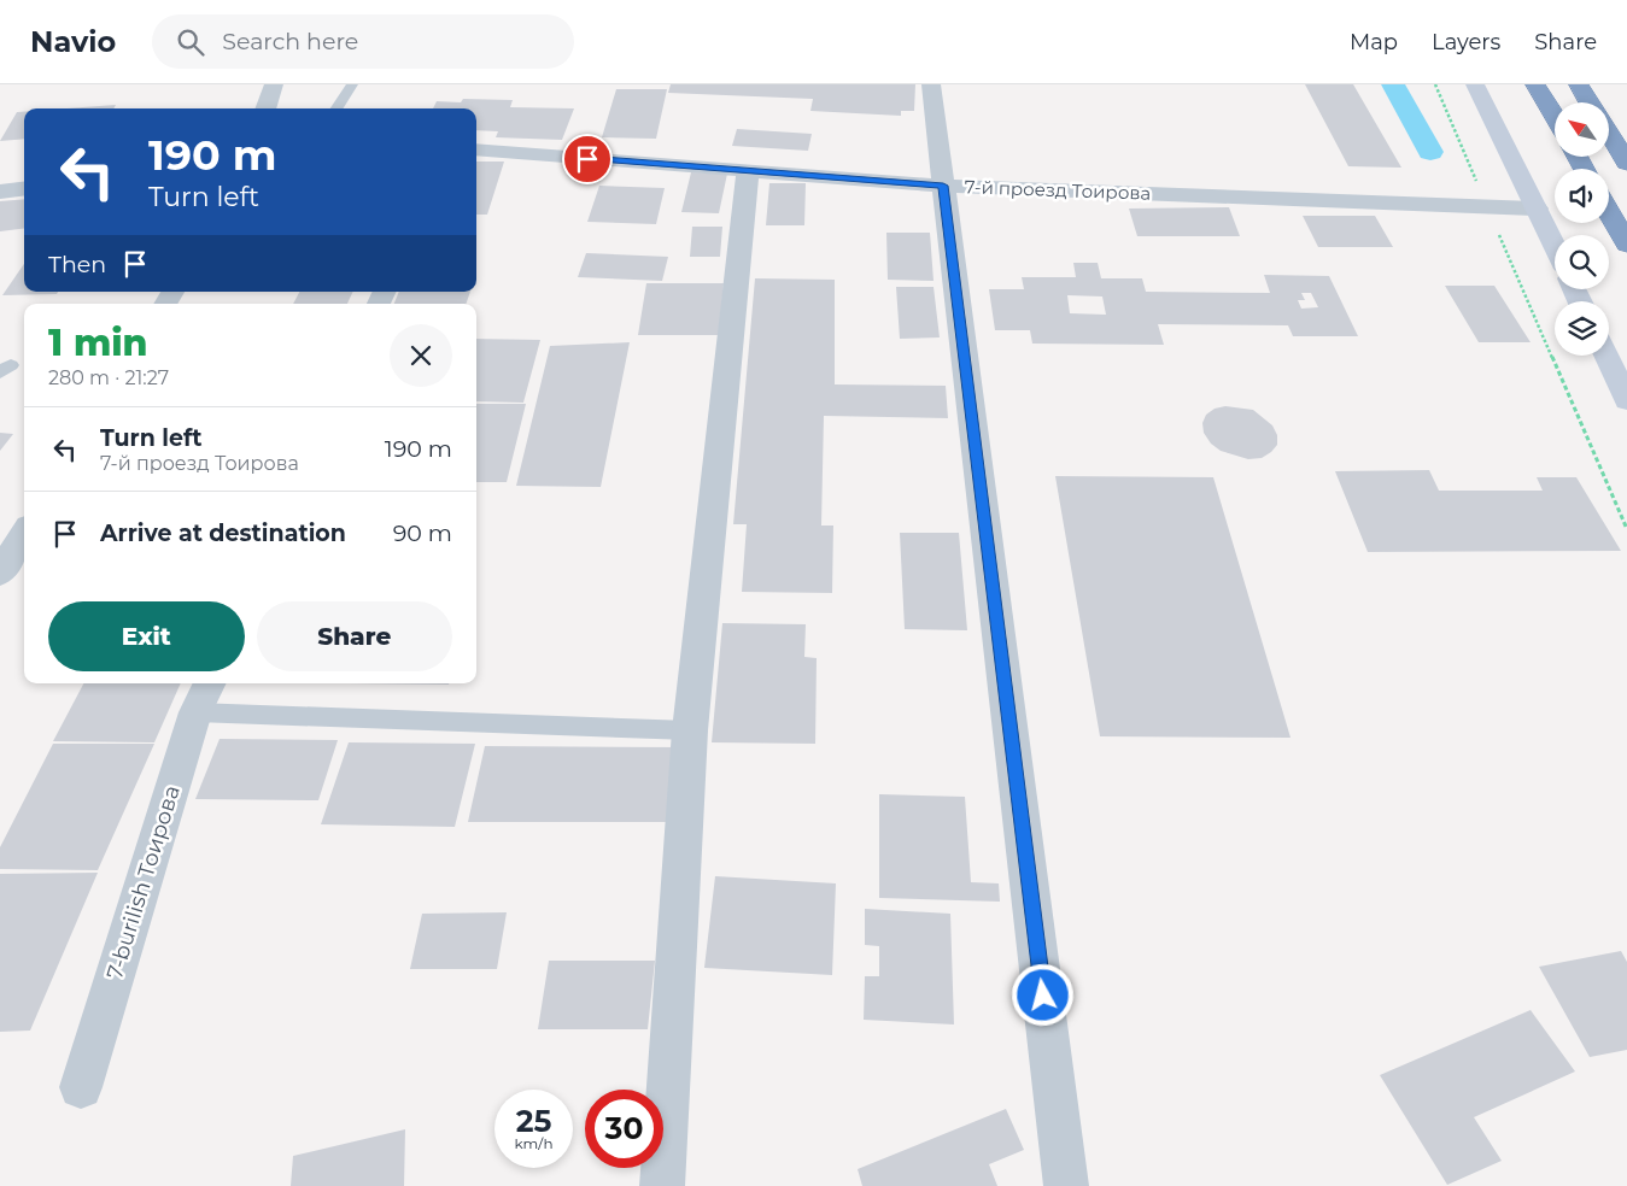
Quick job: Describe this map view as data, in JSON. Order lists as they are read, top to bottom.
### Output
{
  "streets": {
    "street": ["7-й проезд Тоирова", "7-burilish Тоирова"]
  },
  "north": "top left",
  "page": {
    "header": "Navio",
    "search": "Search here",
    "nav": ["Map", "Layers", "Share"],
    "turn": ["190 m", "Turn left"],
    "then": "Then",
    "heading": ["1 min", "280 m · 21:27"],
    "list": [
      {
        "name": "Turn left",
        "note": "7-й проезд Тоирова",
        "value": "190 m"
      },
      {
        "name": "Arrive at destination",
        "value": "90 m"
      }
    ],
    "buttons": ["Exit", "Share"],
    "speed": "25 km/h",
    "limit": "30"
  }
}
